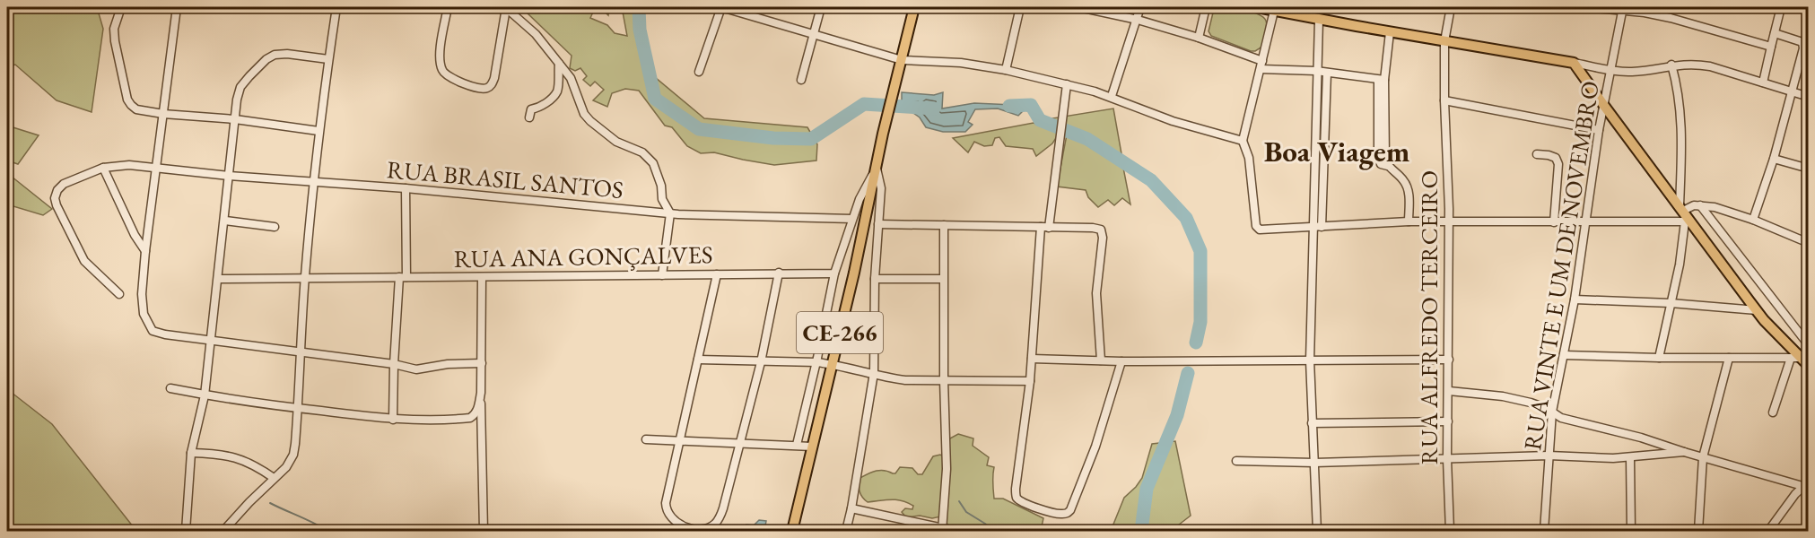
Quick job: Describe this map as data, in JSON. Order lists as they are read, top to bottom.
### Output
{
  "streets": {
    "main road": ["CE-266"],
    "street": [
      "RUA BRASIL SANTOS",
      "RUA ANA GONÇALVES",
      "RUA VINTE E UM DE NOVEMBRO",
      "RUA ALFREDO TERCEIRO"
    ]
  },
  "districts": ["Boa Viagem"]
}
